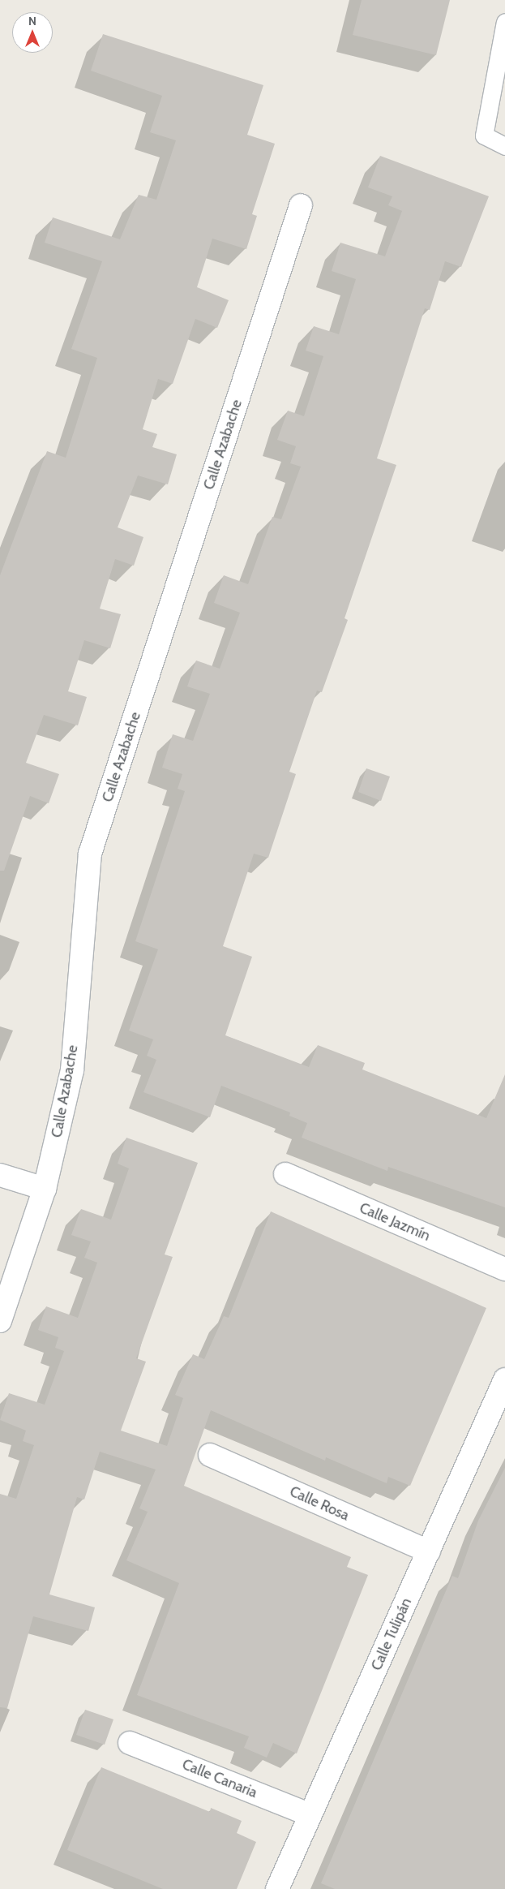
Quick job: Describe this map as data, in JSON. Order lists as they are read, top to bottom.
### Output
{
  "streets": {
    "street": [
      "Calle Azabache",
      "Calle Jazmín",
      "Calle Rosa",
      "Calle Tulipán",
      "Calle Canaria"
    ]
  },
  "crossings": [
    ["Calle Rosa", "Calle Tulipán"],
    ["Calle Tulipán", "Calle Canaria"]
  ],
  "north": "top"
}
